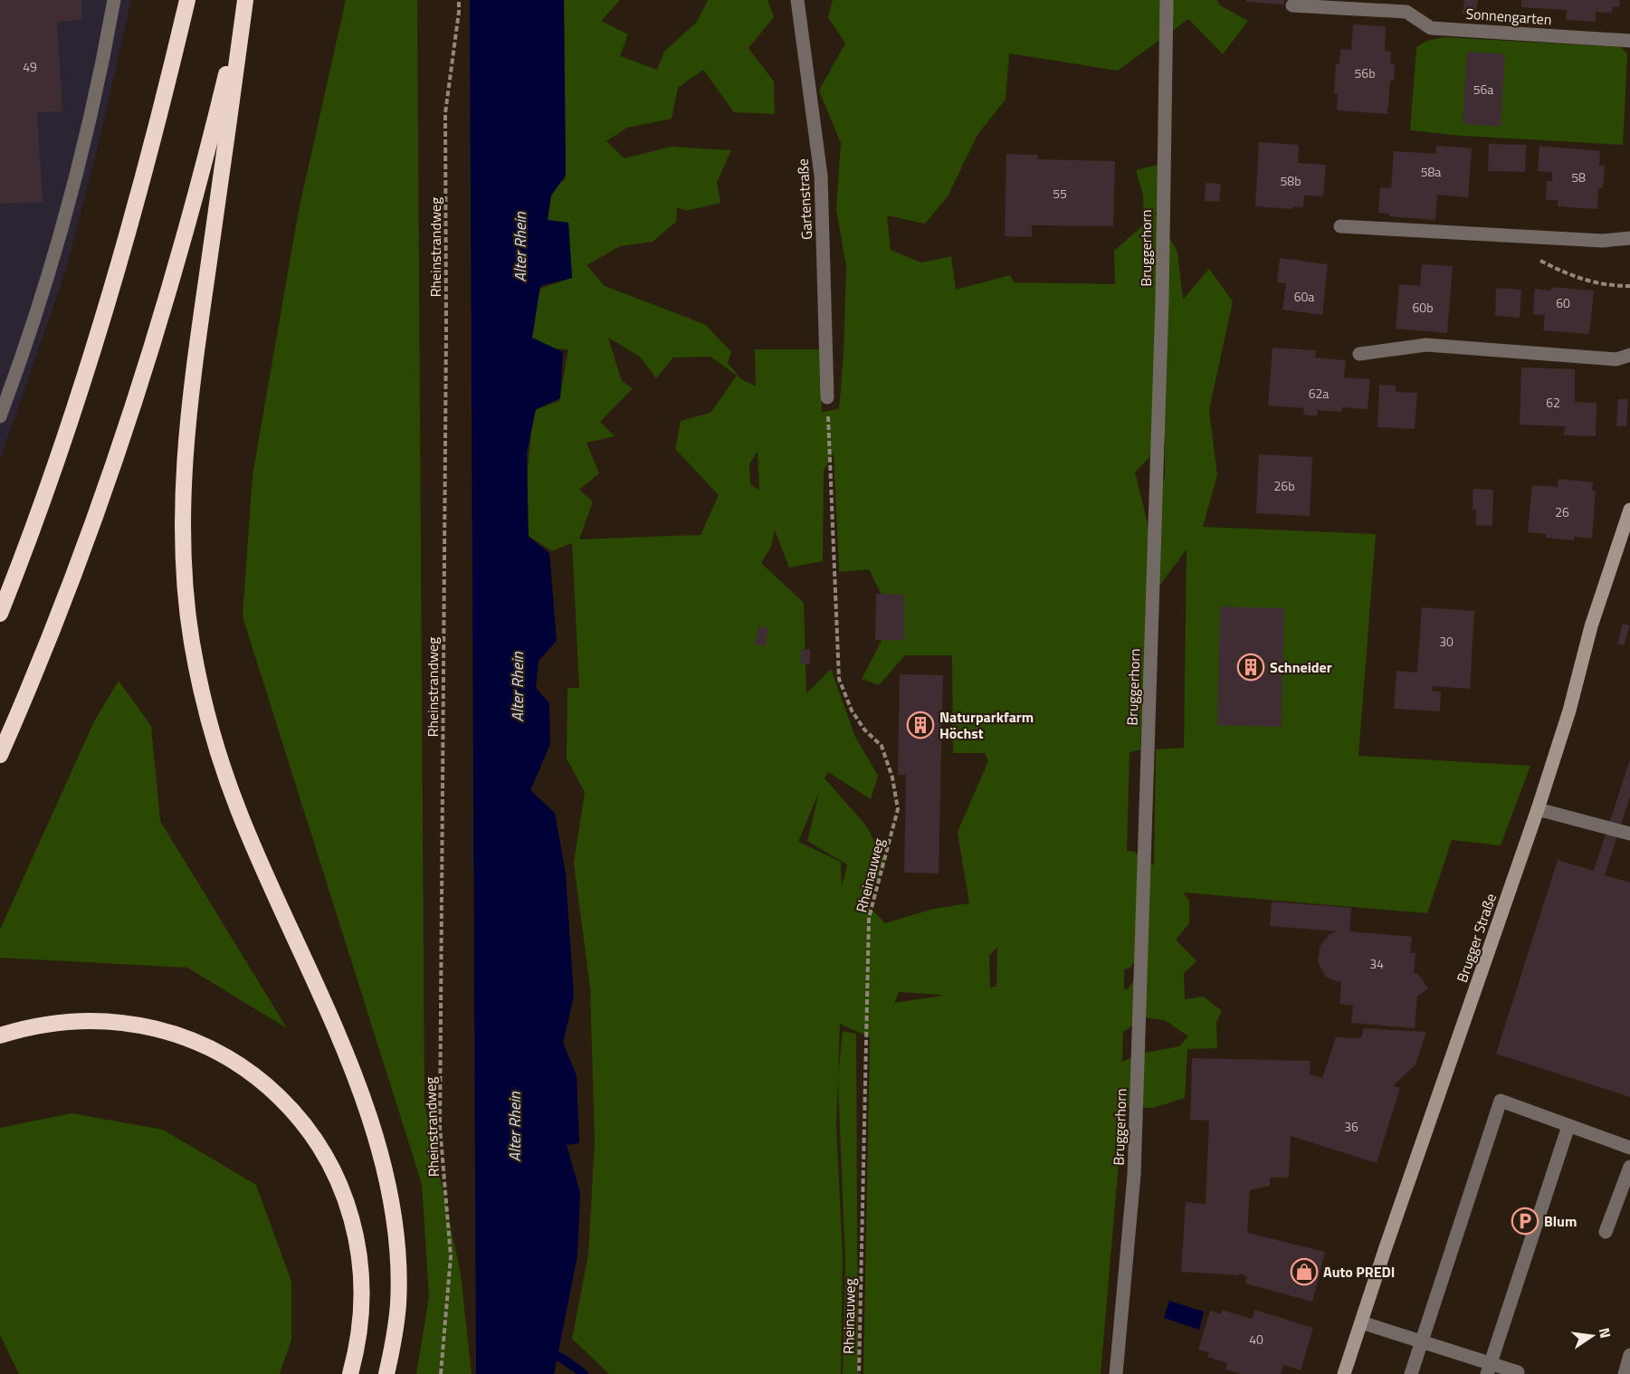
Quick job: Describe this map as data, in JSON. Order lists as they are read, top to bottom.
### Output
{
  "streets": {
    "main road": ["Brugger Straße"],
    "street": ["Sonnengarten", "Gartenstraße", "Bruggerhorn"],
    "path": ["Rheinstrandweg", "Rheinauweg"]
  },
  "crossings": [
    ["Gartenstraße", "Rheinauweg"]
  ],
  "water": ["Alter Rhein"],
  "places": {
    "building": ["Schneider", "Naturparkfarm Höchst"],
    "parking": ["Blum"],
    "shop": ["Auto PREDI"]
  },
  "house_numbers": [
    "49",
    "56b",
    "56a",
    "58a",
    "58",
    "58b",
    "55",
    "60a",
    "60",
    "60b",
    "62a",
    "62",
    "26b",
    "26",
    "30",
    "34",
    "36",
    "40"
  ],
  "north": "right"
}
